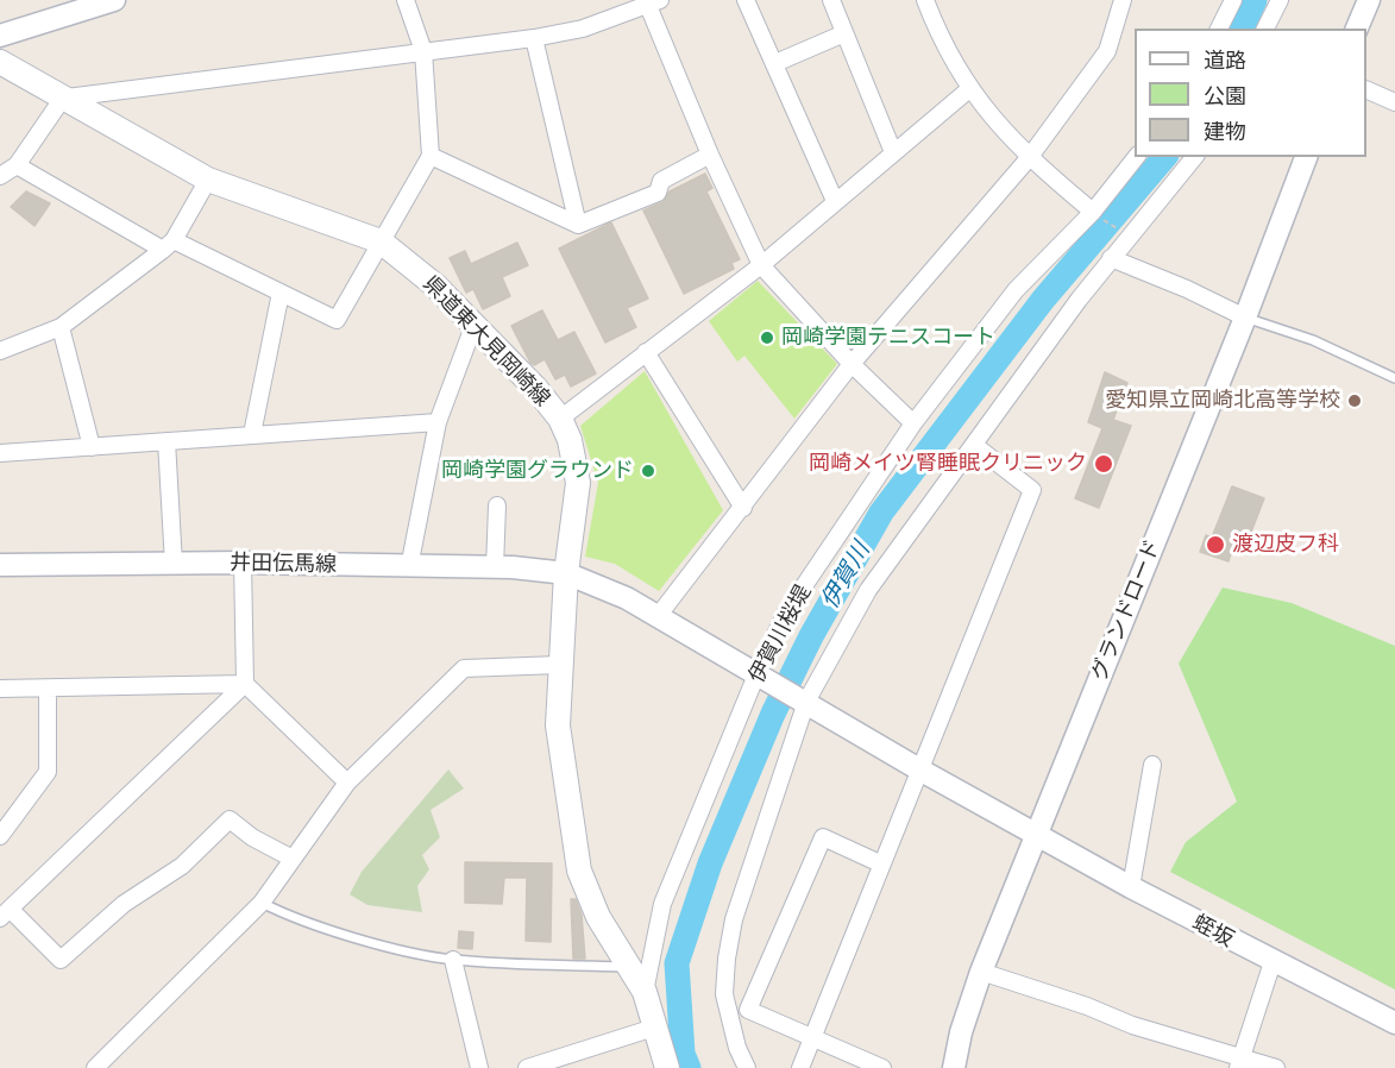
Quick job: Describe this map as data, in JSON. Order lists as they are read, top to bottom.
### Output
{
  "streets": {
    "main road": ["県道東大見岡崎線"],
    "street": [
      "井田伝馬線",
      "グランドロード",
      "伊賀川桜堤",
      "蛭坂"
    ]
  },
  "crossings": [
    ["県道東大見岡崎線", "井田伝馬線"],
    ["県道東大見岡崎線", "伊賀川桜堤"],
    ["井田伝馬線", "伊賀川桜堤"],
    ["井田伝馬線", "蛭坂"],
    ["グランドロード", "蛭坂"]
  ],
  "water": ["伊賀川"],
  "places": [
    "岡崎学園テニスコート",
    "愛知県立岡崎北高等学校",
    "岡崎メイツ腎睡眠クリニック",
    "岡崎学園グラウンド",
    "渡辺皮フ科"
  ],
  "legend": ["道路", "公園", "建物"]
}
